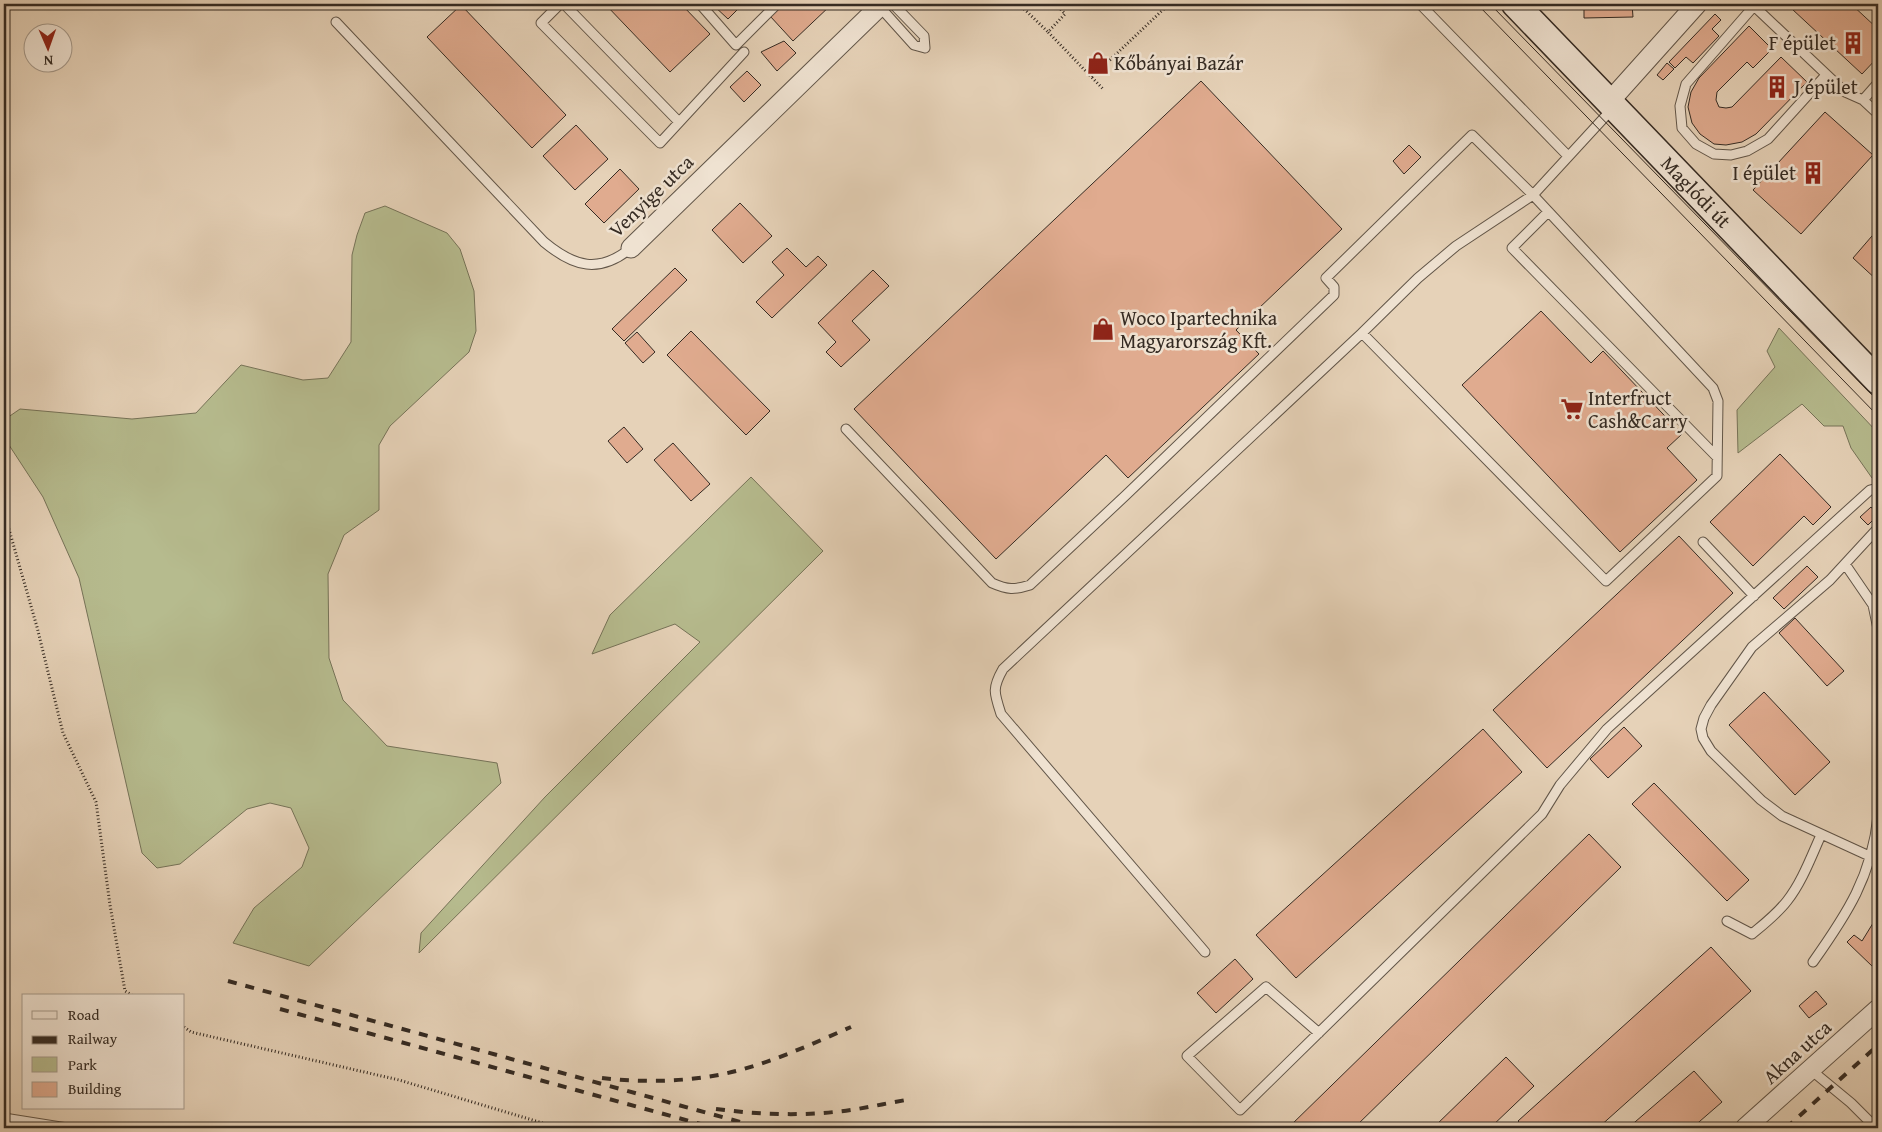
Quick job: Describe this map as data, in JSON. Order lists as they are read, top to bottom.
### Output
{
  "streets": {
    "street": ["Maglódi út", "Venyige utca", "Akna utca"]
  },
  "places": {
    "building": ["F épület", "J épület", "I épület"],
    "shop": ["Kőbányai Bazár", "Woco Ipartechnika Magyarország Kft."],
    "supermarket": ["Interfruct Cash&Carry"]
  },
  "legend": [
    "Road",
    "Railway",
    "Park",
    "Building"
  ],
  "north": "bottom"
}
